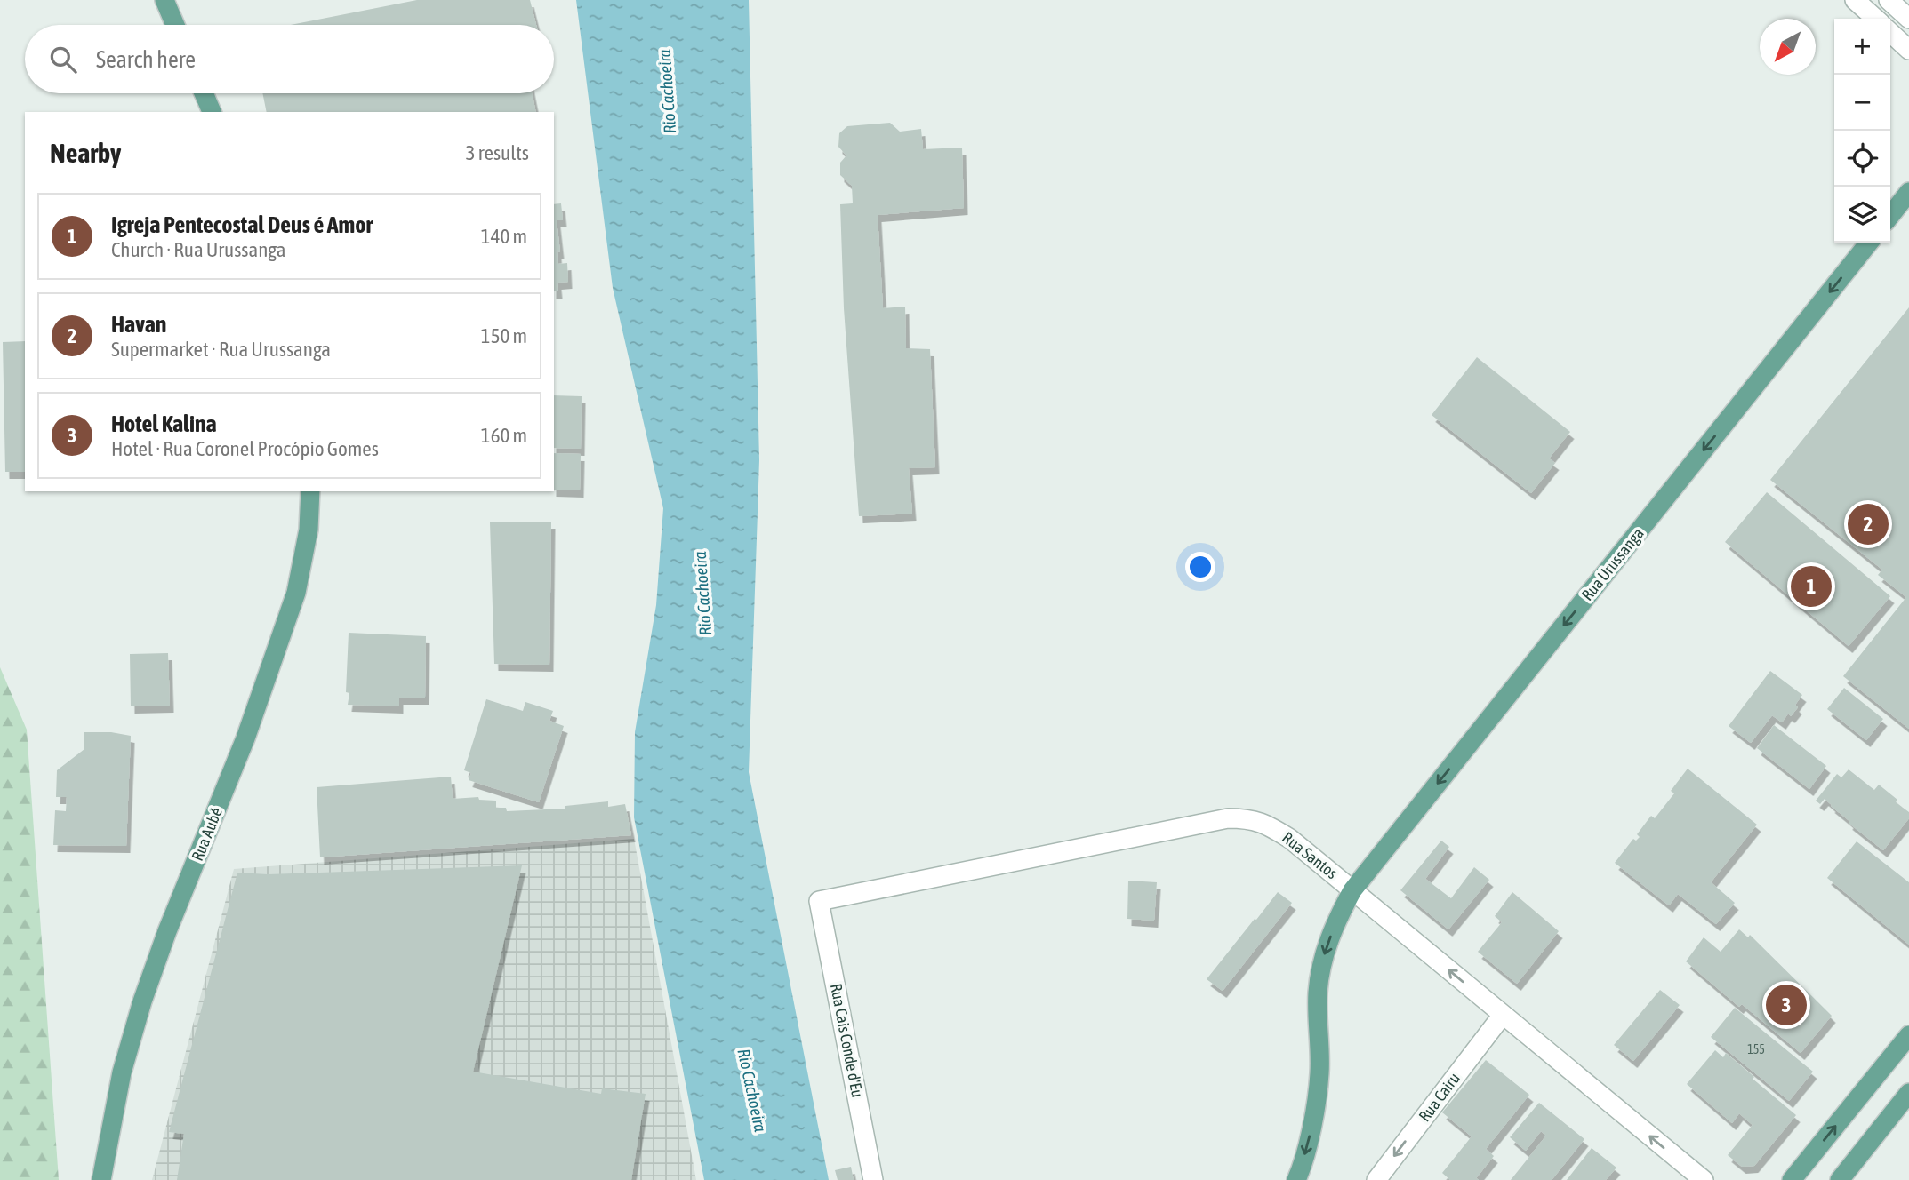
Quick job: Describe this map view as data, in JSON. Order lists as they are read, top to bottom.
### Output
{
  "streets": {
    "main road": ["Rua Urussanga", "Rua Aubé"],
    "street": ["Rua Santos", "Rua Cais Conde d'Eu", "Rua Cairu"]
  },
  "crossings": [
    ["Rua Urussanga", "Rua Santos"],
    ["Rua Santos", "Rua Cais Conde d'Eu"],
    ["Rua Santos", "Rua Cairu"]
  ],
  "one_way": ["Rua Urussanga", "Rua Santos", "Rua Cairu"],
  "water": ["Rio Cachoeira"],
  "house_numbers": ["155"],
  "north": "bottom left",
  "page": {
    "map_buttons": ["+", "−"],
    "search": "Search here",
    "heading": ["Nearby", "3 results"],
    "list": [
      {
        "mark": "1",
        "name": "Igreja Pentecostal Deus é Amor",
        "note": "Church · Rua Urussanga",
        "value": "140 m"
      },
      {
        "mark": "2",
        "name": "Havan",
        "note": "Supermarket · Rua Urussanga",
        "value": "150 m"
      },
      {
        "mark": "3",
        "name": "Hotel Kalina",
        "note": "Hotel · Rua Coronel Procópio Gomes",
        "value": "160 m"
      }
    ],
    "pins": ["2", "1", "3"]
  }
}
